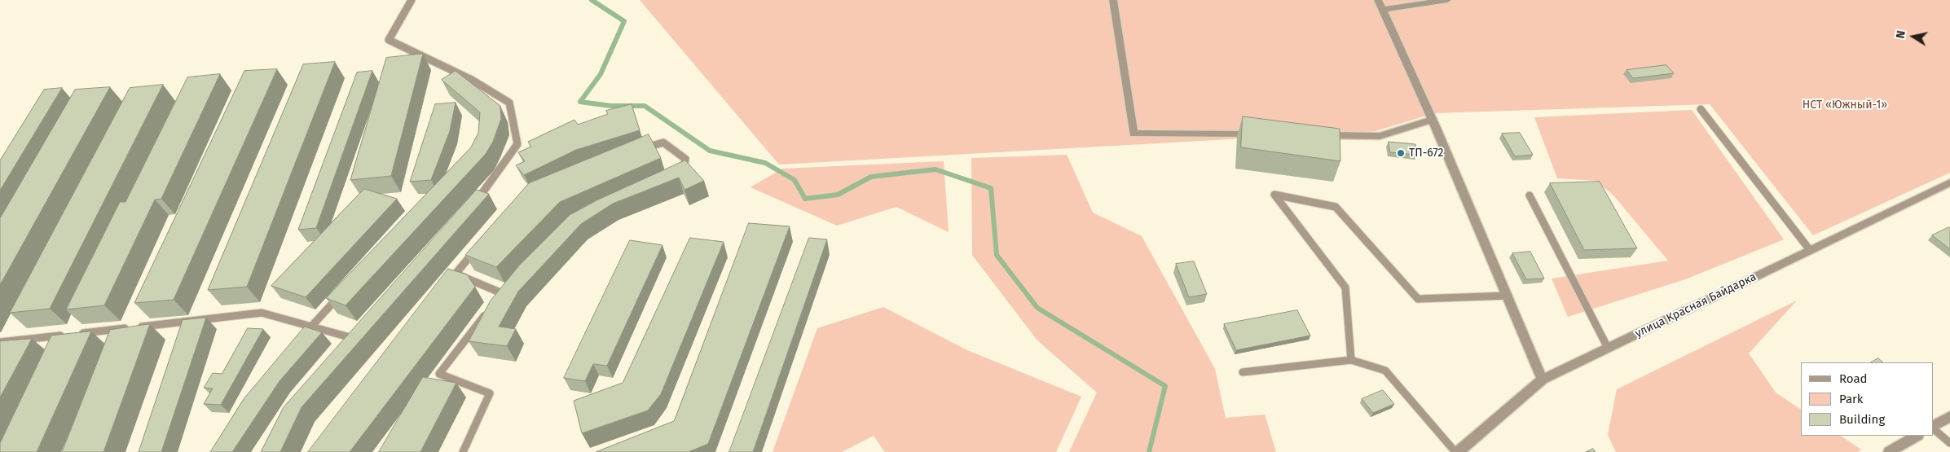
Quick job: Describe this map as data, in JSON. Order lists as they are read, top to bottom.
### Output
{
  "streets": {
    "street": ["улица Красная Байдарка"]
  },
  "parks": ["НСТ «Южный-1»"],
  "places": ["ТП-672"],
  "legend": ["Road", "Park", "Building"],
  "north": "left"
}
